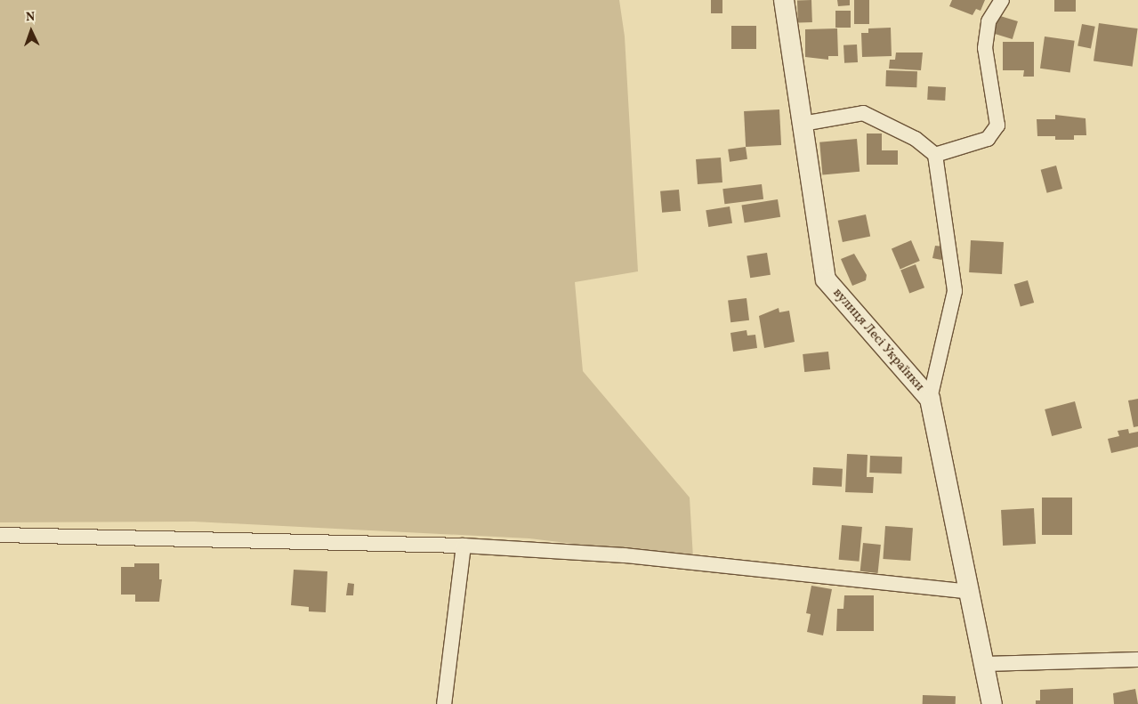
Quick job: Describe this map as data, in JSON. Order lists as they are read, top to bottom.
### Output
{
  "streets": {
    "street": ["вулиця Лесі Українки"]
  },
  "north": "top"
}
